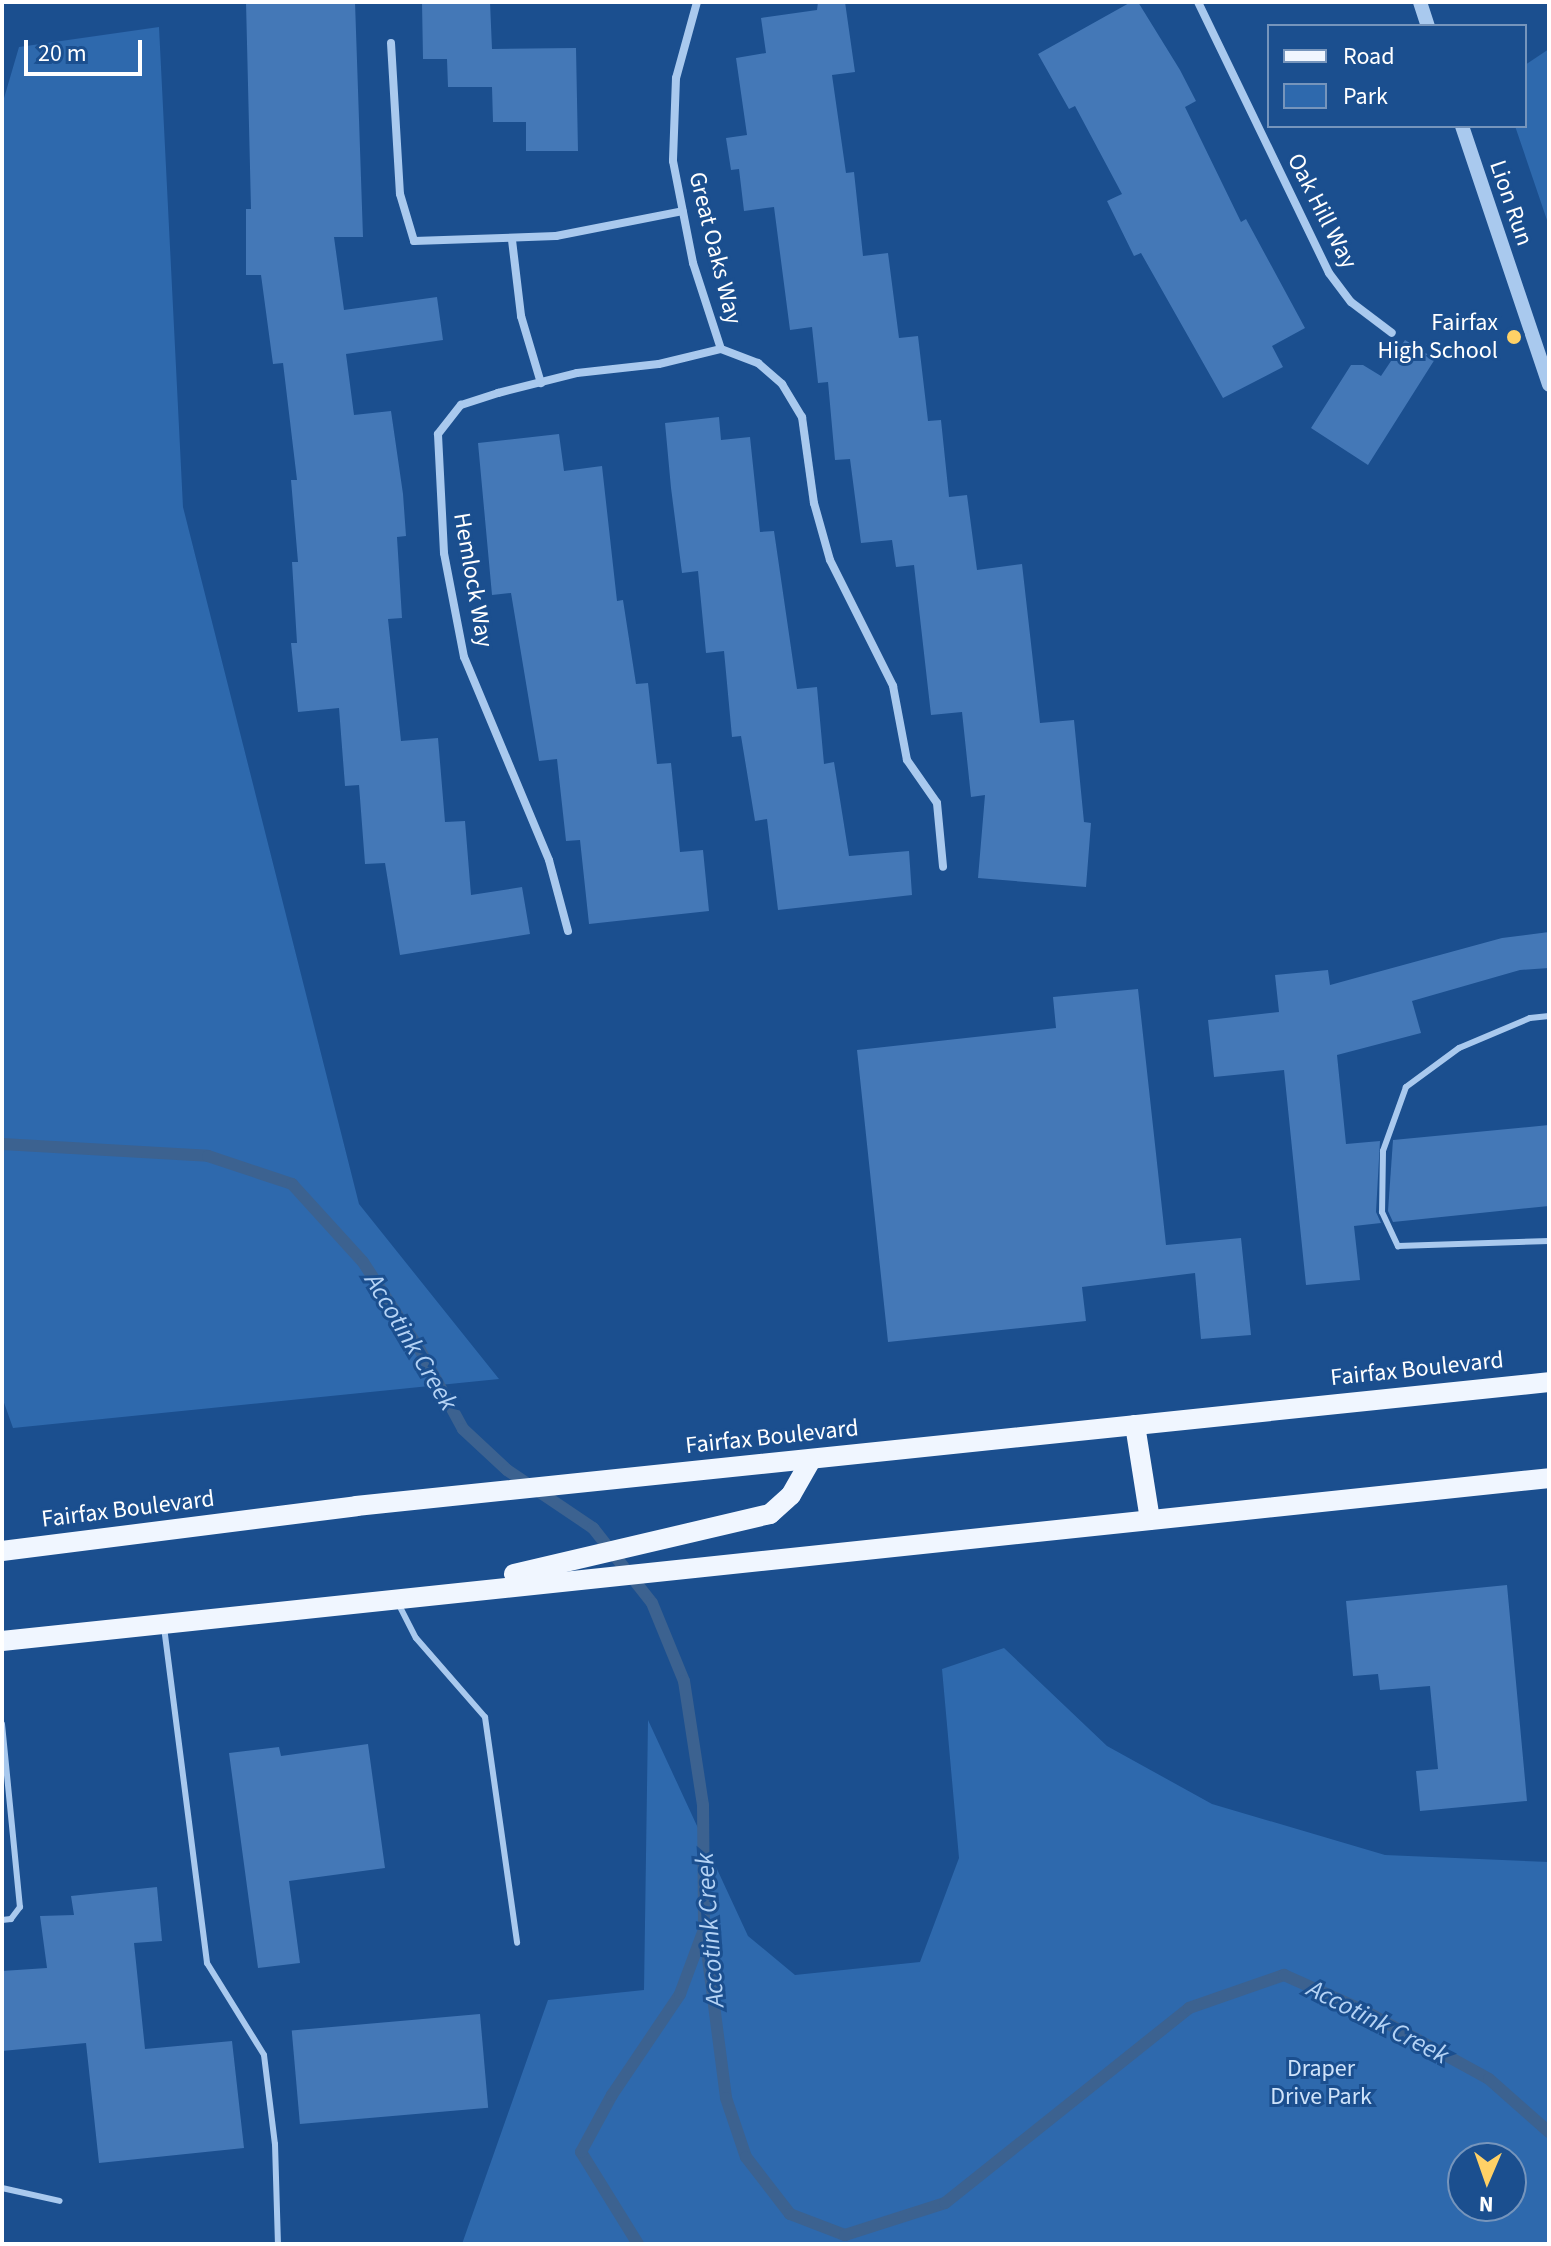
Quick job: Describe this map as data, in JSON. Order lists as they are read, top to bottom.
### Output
{
  "streets": {
    "main road": ["Fairfax Boulevard"],
    "street": [
      "Lion Run",
      "Oak Hill Way",
      "Great Oaks Way",
      "Hemlock Way"
    ]
  },
  "crossings": [
    ["Great Oaks Way", "Hemlock Way"]
  ],
  "water": ["Accotink Creek"],
  "parks": ["Draper Drive Park"],
  "places": ["Fairfax High School"],
  "legend": ["Road", "Park"],
  "scale_bar": "20 m",
  "north": "bottom"
}
